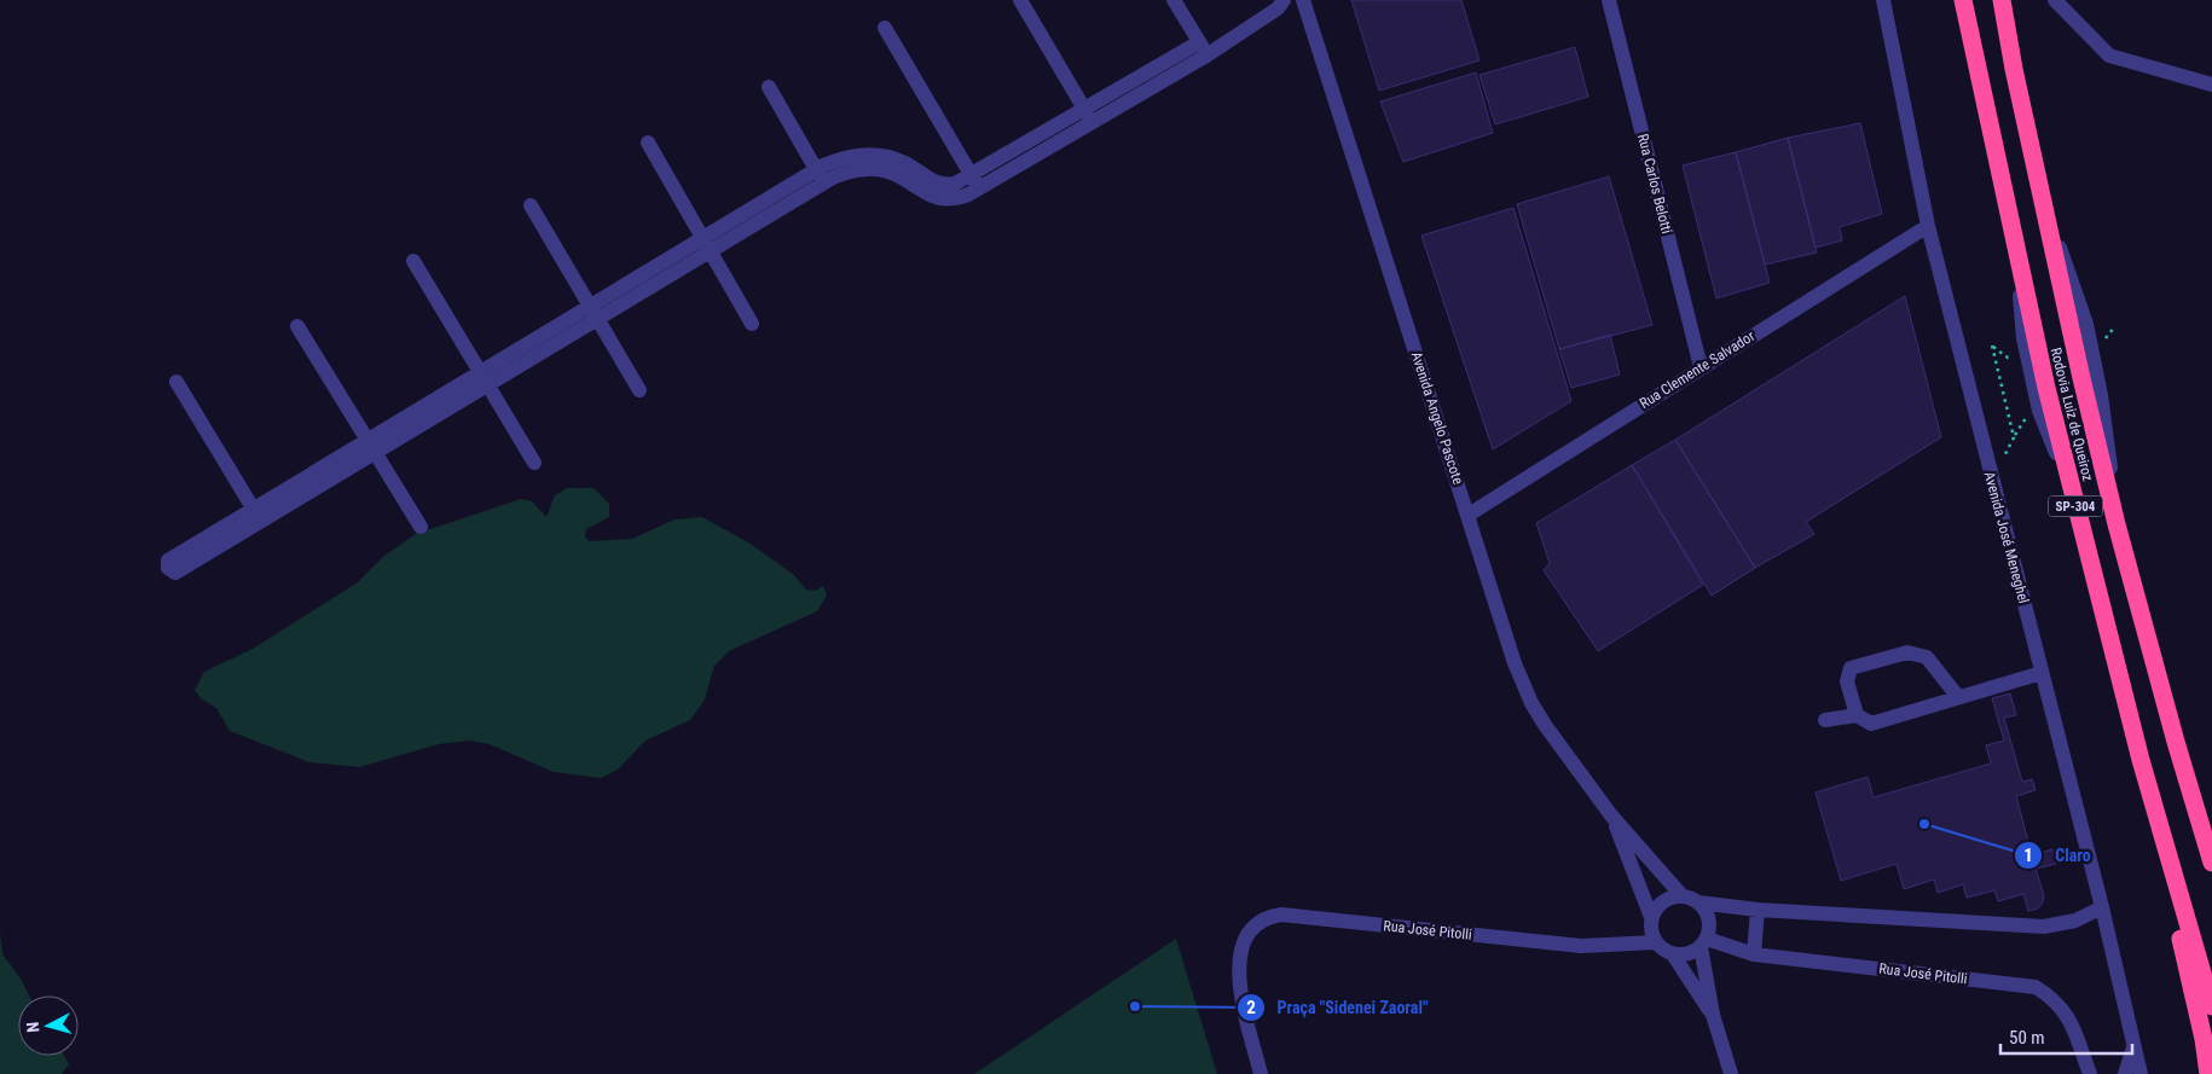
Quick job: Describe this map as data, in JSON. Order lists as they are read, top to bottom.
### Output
{
  "streets": {
    "highway": ["Rodovia Luiz de Queiroz", "SP-304"],
    "street": [
      "Rua Carlos Belotti",
      "Rua Clemente Salvador",
      "Avenida Angelo Pascote",
      "Avenida José Meneghel",
      "Rua José Pitolli"
    ]
  },
  "crossings": [
    ["Rua Carlos Belotti", "Rua Clemente Salvador"],
    ["Rua Clemente Salvador", "Avenida Angelo Pascote"],
    ["Rua Clemente Salvador", "Avenida José Meneghel"],
    ["Avenida Angelo Pascote", "Rua José Pitolli"]
  ],
  "places": ["Claro", "Praça \"Sidenei Zaoral\""],
  "scale_bar": "50 m",
  "north": "left"
}
